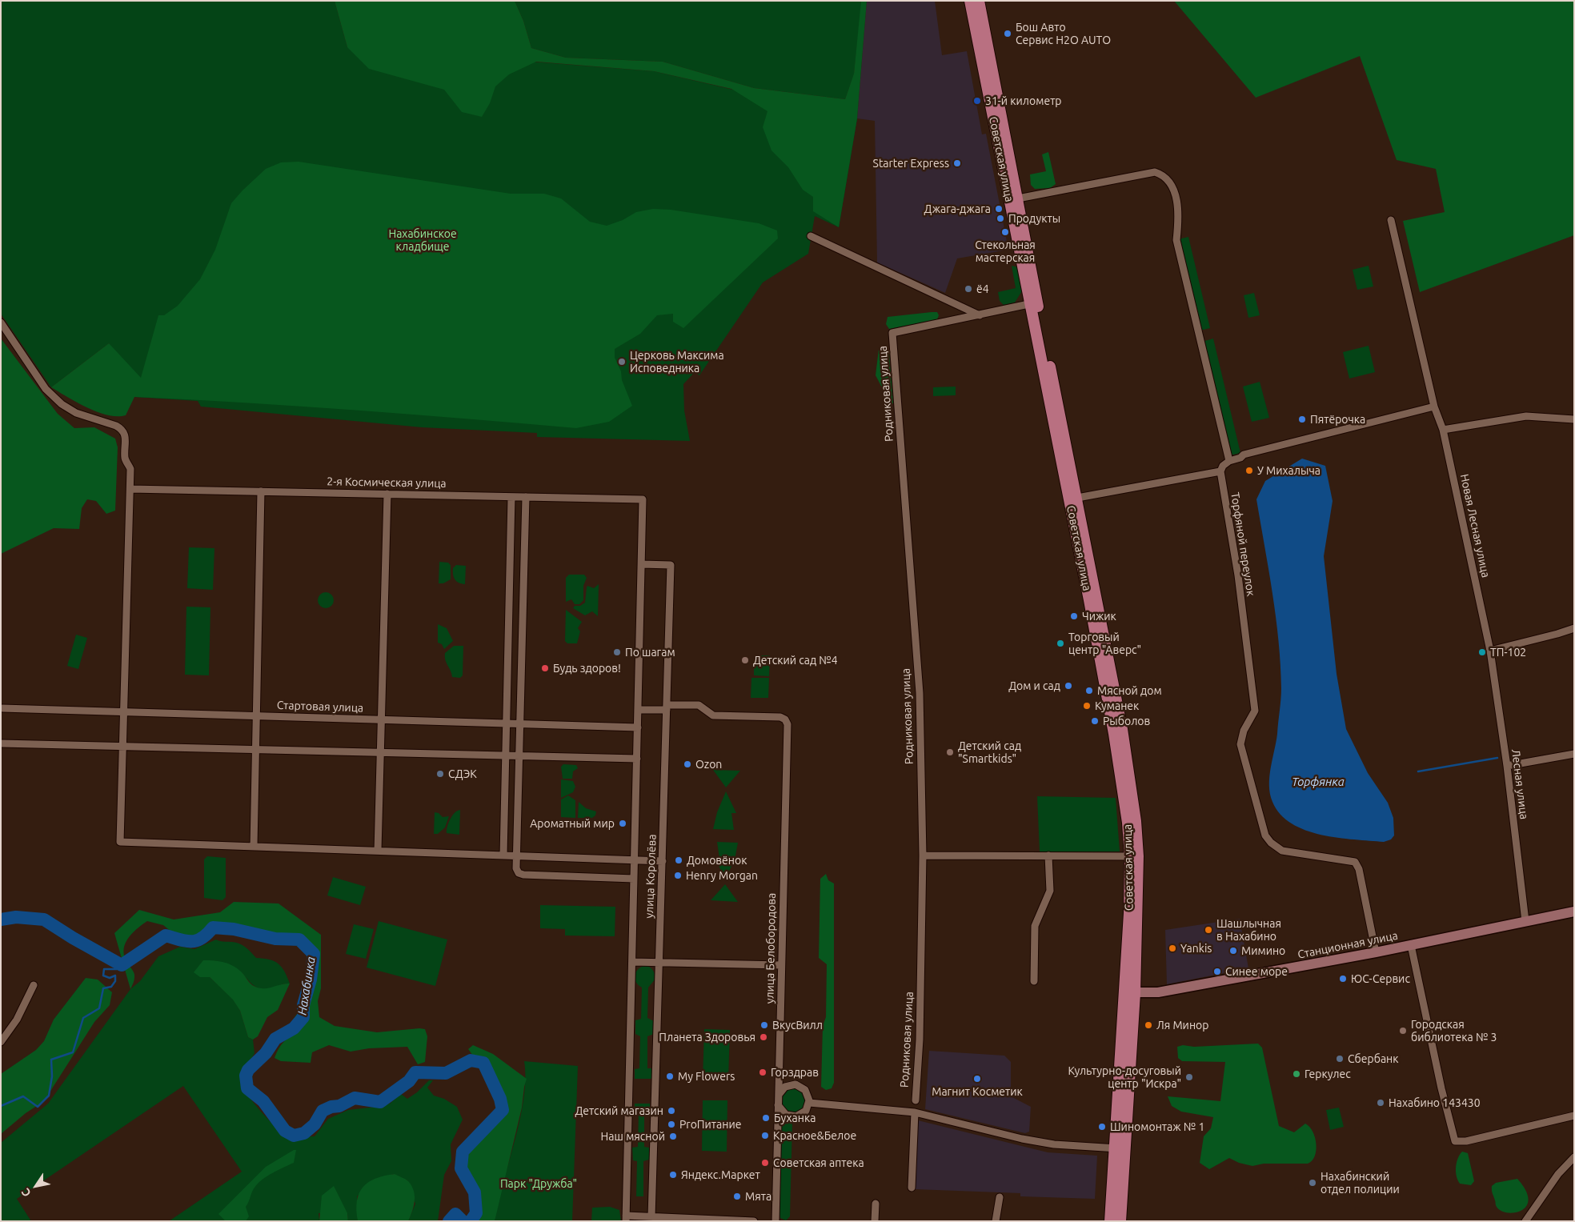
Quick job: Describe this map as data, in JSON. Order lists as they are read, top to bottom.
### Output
{
  "streets": {
    "main road": ["Советская улица", "Станционная улица"],
    "street": [
      "Родниковая улица",
      "2-я Космическая улица",
      "Новая Лесная улица",
      "Торфяной переулок",
      "Стартовая улица",
      "Лесная улица",
      "улица Королёва",
      "улица Белобородова"
    ]
  },
  "crossings": [
    ["Советская улица", "Станционная улица"],
    ["2-я Космическая улица", "улица Королёва"],
    ["Новая Лесная улица", "Лесная улица"],
    ["Торфяной переулок", "Станционная улица"],
    ["Стартовая улица", "улица Королёва"],
    ["Лесная улица", "Станционная улица"],
    ["улица Королёва", "улица Белобородова"]
  ],
  "water": ["Торфянка", "Нахабинка"],
  "parks": ["Нахабинское кладбище", "Парк \"Дружба\""],
  "places": [
    "Бош Авто Сервис H2O AUTO",
    "31-й километр",
    "Starter Express",
    "Джага-джага",
    "Продукты",
    "Стекольная мастерская",
    "ё4",
    "Церковь Максима Исповедника",
    "Пятёрочка",
    "У Михалыча",
    "Чижик",
    "Торговый центр \"Аверс\"",
    "По шагам",
    "ТП-102",
    "Детский сад №4",
    "Будь здоров!",
    "Дом и сад",
    "Мясной дом",
    "Куманек",
    "Рыболов",
    "Детский сад \"Smartkids\"",
    "Ozon",
    "СДЭК",
    "Ароматный мир",
    "Домовёнок",
    "Henry Morgan",
    "Шашлычная в Нахабино",
    "Yankis",
    "Мимино",
    "Синее море",
    "ЮС-Сервис",
    "ВкусВилл",
    "Ля Минор",
    "Городская библиотека № 3",
    "Планета Здоровья",
    "Сбербанк",
    "Горздрав",
    "Геркулес",
    "My Flowers",
    "Культурно-досуговый центр \"Искра\"",
    "Магнит Косметик",
    "Нахабино 143430",
    "Детский магазин",
    "Буханка",
    "ProПитание",
    "Шиномонтаж № 1",
    "Красное&Белое",
    "Наш мясной",
    "Советская аптека",
    "Яндекс.Маркет",
    "Нахабинский отдел полиции",
    "Мята"
  ],
  "north": "bottom left"
}
